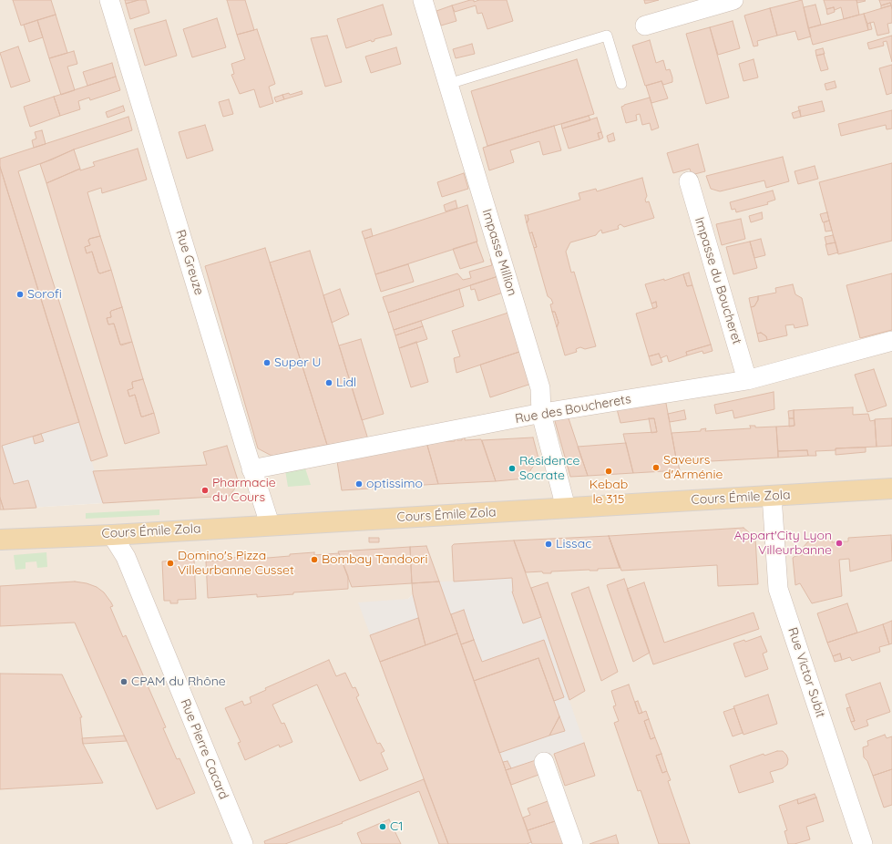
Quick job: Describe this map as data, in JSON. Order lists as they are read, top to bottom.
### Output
{
  "streets": {
    "main road": ["Cours Émile Zola"],
    "street": [
      "Impasse Million",
      "Rue Greuze",
      "Impasse du Boucheret",
      "Rue des Boucherets",
      "Rue Victor Subit",
      "Rue Pierre Cacard"
    ]
  },
  "crossings": [
    ["Impasse Million", "Rue des Boucherets"],
    ["Impasse Million", "Cours Émile Zola"],
    ["Rue Greuze", "Rue des Boucherets"],
    ["Rue Greuze", "Cours Émile Zola"],
    ["Impasse du Boucheret", "Rue des Boucherets"],
    ["Cours Émile Zola", "Rue Victor Subit"],
    ["Cours Émile Zola", "Rue Pierre Cacard"]
  ],
  "places": [
    "Sorofi",
    "Super U",
    "Lidl",
    "Saveurs d'Arménie",
    "Résidence Socrate",
    "Kebab le 315",
    "optissimo",
    "Pharmacie du Cours",
    "Appart'City Lyon Villeurbanne",
    "Lissac",
    "Bombay Tandoori",
    "Domino's Pizza Villeurbanne Cusset",
    "CPAM du Rhône",
    "C1"
  ]
}
